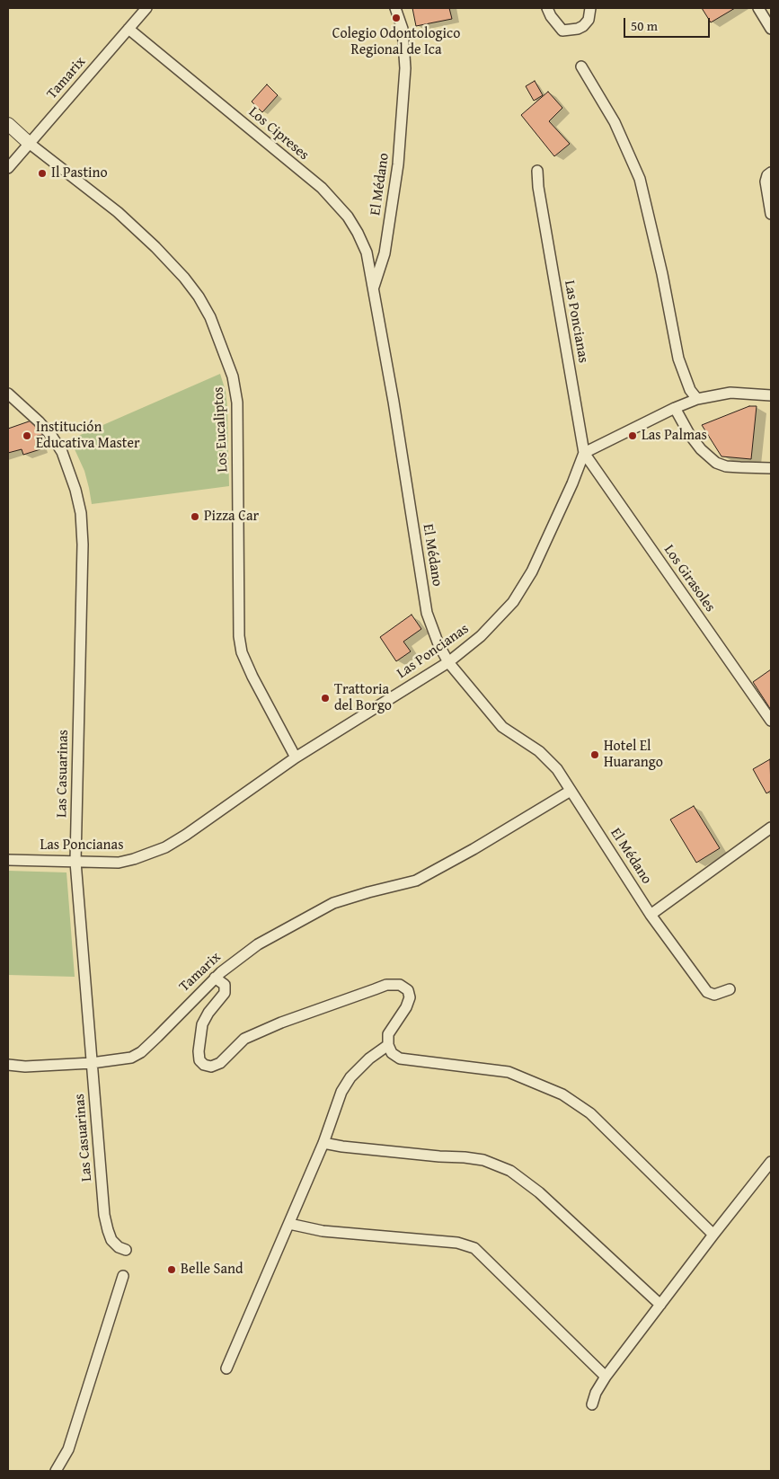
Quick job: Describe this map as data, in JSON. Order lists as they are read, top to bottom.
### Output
{
  "streets": {
    "street": [
      "Tamarix",
      "Los Cipreses",
      "El Médano",
      "Las Poncianas",
      "Los Eucaliptos",
      "Los Girasoles",
      "Las Casuarinas"
    ]
  },
  "crossings": [
    ["Tamarix", "Los Cipreses"],
    ["Tamarix", "El Médano"],
    ["Tamarix", "Los Eucaliptos"],
    ["Tamarix", "Las Casuarinas"],
    ["Los Cipreses", "El Médano"],
    ["El Médano", "Las Poncianas"],
    ["Las Poncianas", "Los Eucaliptos"],
    ["Las Poncianas", "Los Girasoles"],
    ["Las Poncianas", "Las Casuarinas"]
  ],
  "places": [
    "Colegio Odontologico Regional de Ica",
    "Il Pastino",
    "Institución Educativa Master",
    "Las Palmas",
    "Pizza Car",
    "Trattoria del Borgo",
    "Hotel El Huarango",
    "Belle Sand"
  ],
  "scale_bar": "50 m"
}
